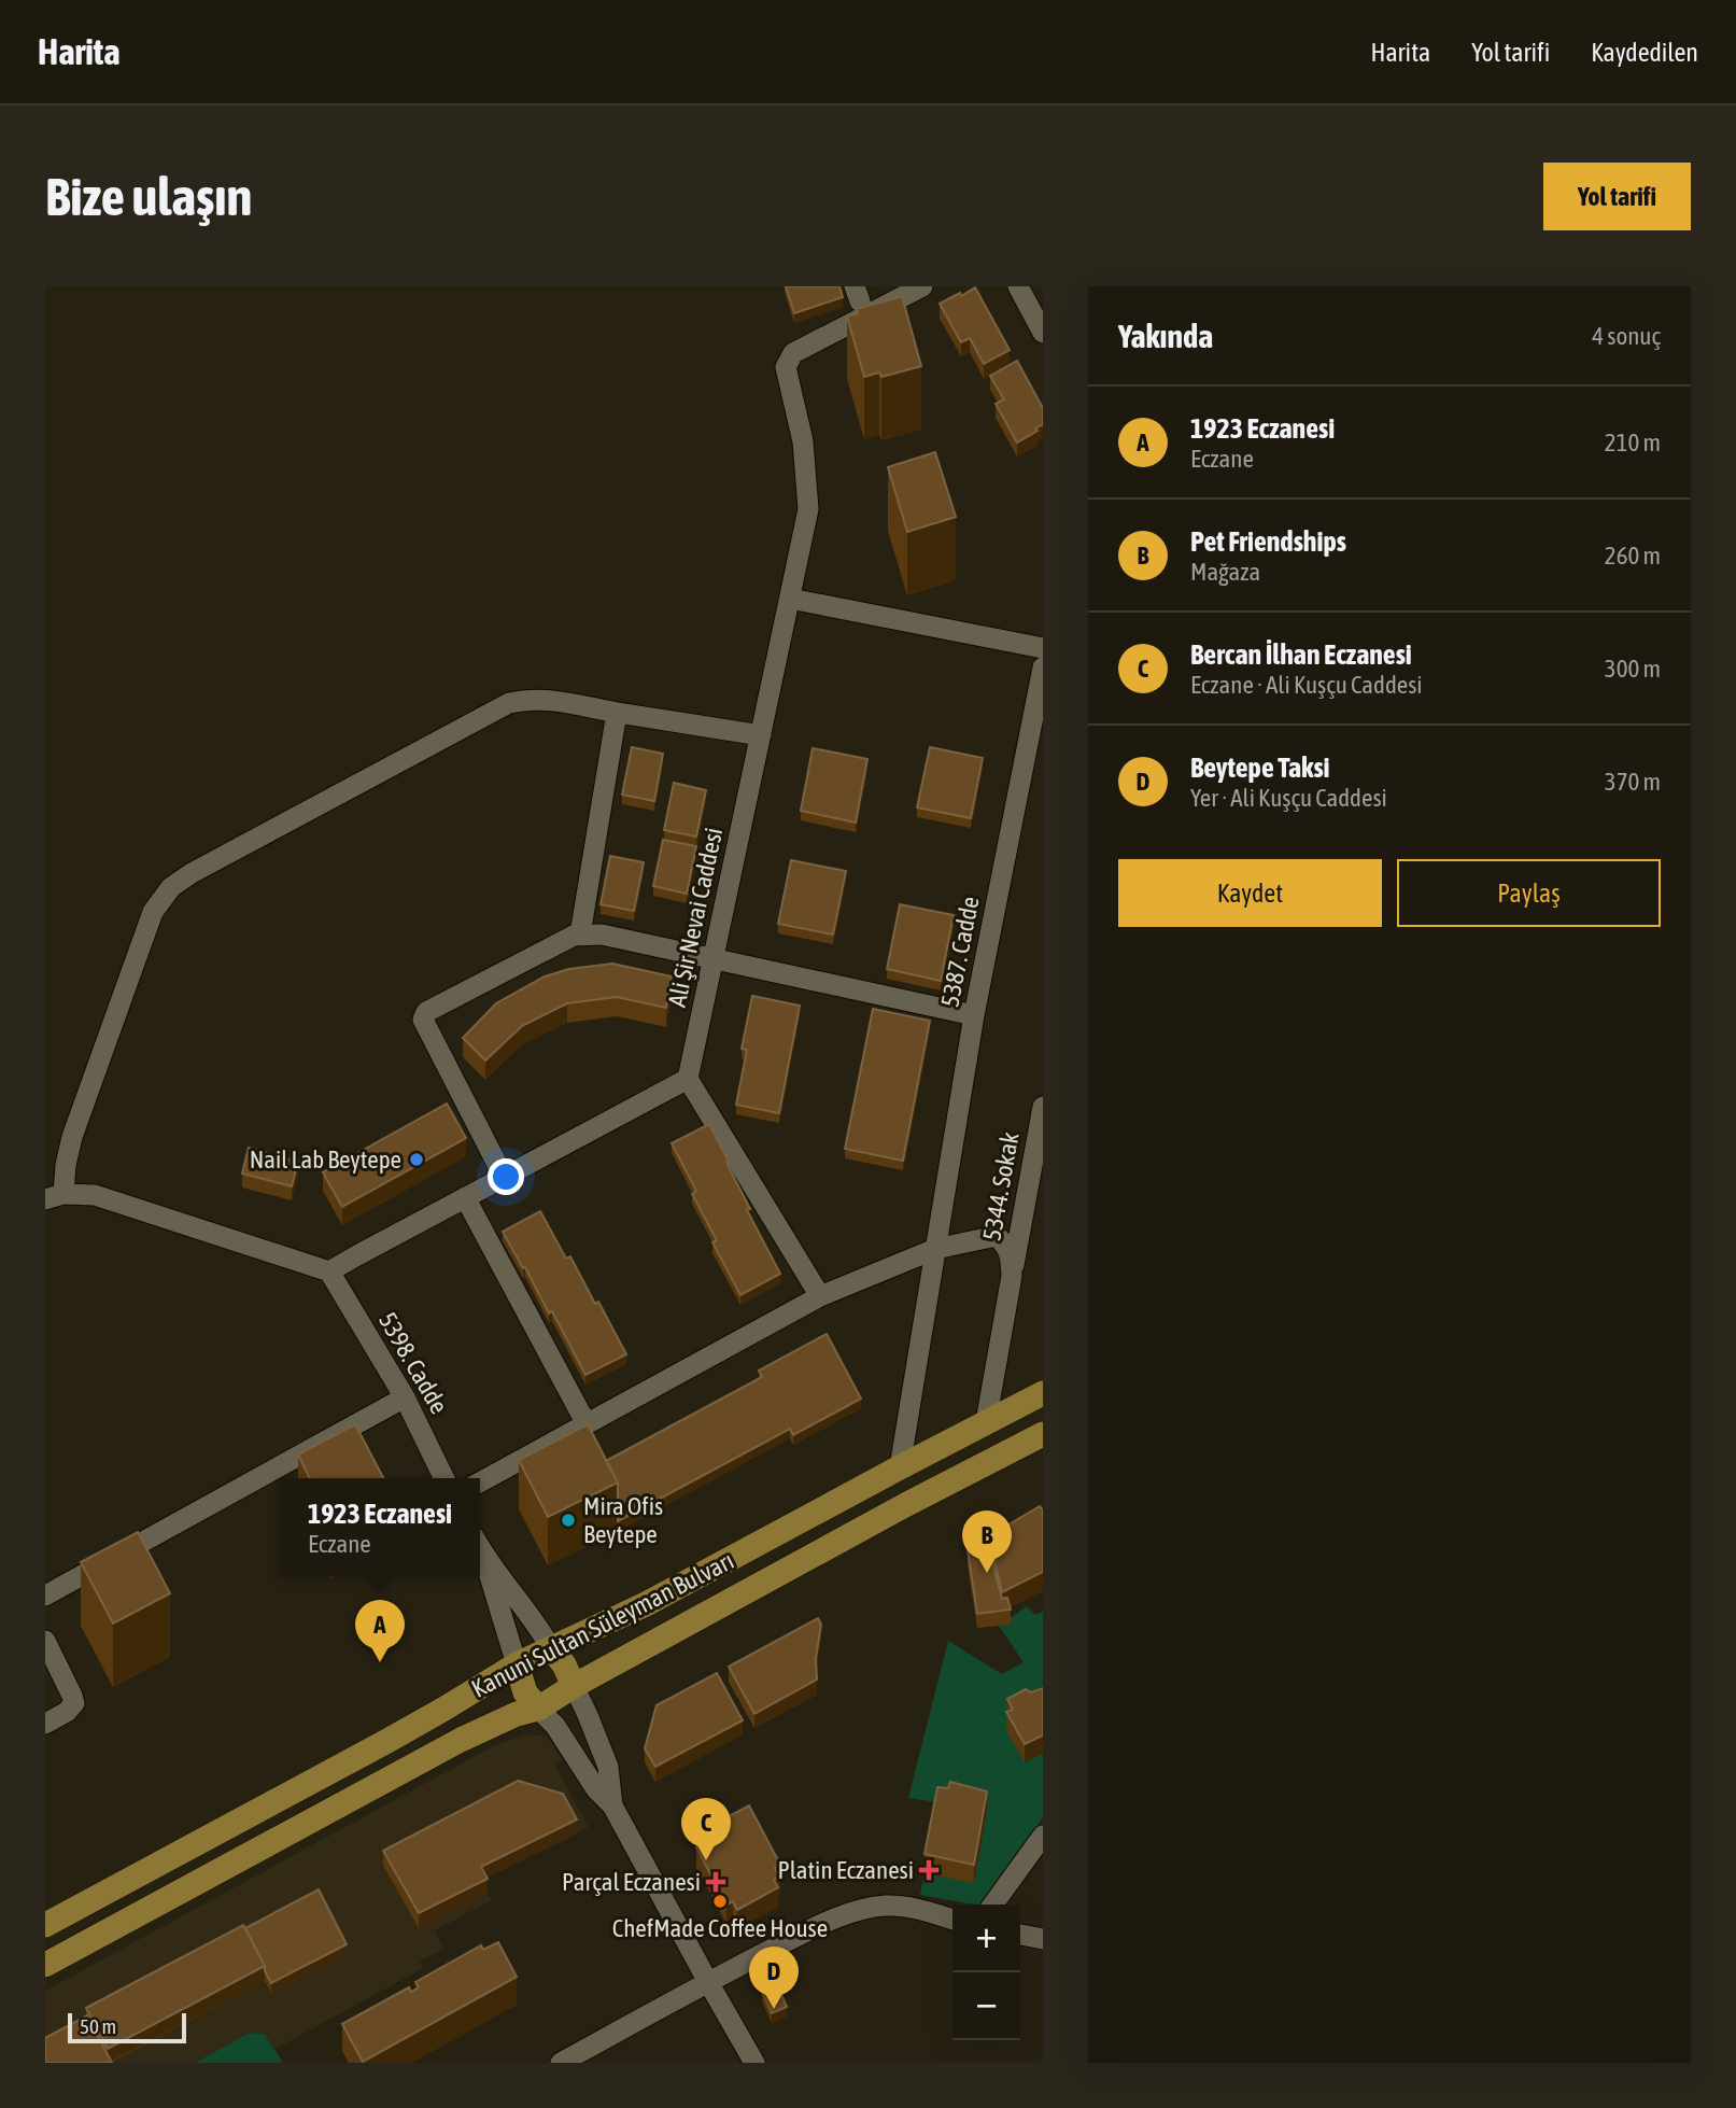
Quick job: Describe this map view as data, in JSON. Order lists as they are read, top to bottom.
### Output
{
  "streets": {
    "main road": ["Kanuni Sultan Süleyman Bulvarı"],
    "street": [
      "Ali Şir Nevai Caddesi",
      "5387. Cadde",
      "5344. Sokak",
      "5398. Cadde"
    ]
  },
  "crossings": [
    ["5387. Cadde", "Kanuni Sultan Süleyman Bulvarı"],
    ["5344. Sokak", "Kanuni Sultan Süleyman Bulvarı"]
  ],
  "places": {
    "other": ["Nail Lab Beytepe", "Mira Ofis Beytepe", "ChefMade Coffee House"],
    "health": ["Platin Eczanesi", "Parçal Eczanesi"]
  },
  "scale_bar": "50 m",
  "page": {
    "header": "Harita",
    "nav": ["Harita", "Yol tarifi", "Kaydedilen"],
    "buttons": [
      "Yol tarifi",
      ["Kaydet", "Paylaş"]
    ],
    "title": "Bize ulaşın",
    "heading": ["Yakında", "4 sonuç"],
    "list": [
      {
        "mark": "A",
        "name": "1923 Eczanesi",
        "note": "Eczane",
        "value": "210 m"
      },
      {
        "mark": "B",
        "name": "Pet Friendships",
        "note": "Mağaza",
        "value": "260 m"
      },
      {
        "mark": "C",
        "name": "Bercan İlhan Eczanesi",
        "note": "Eczane · Ali Kuşçu Caddesi",
        "value": "300 m"
      },
      {
        "mark": "D",
        "name": "Beytepe Taksi",
        "note": "Yer · Ali Kuşçu Caddesi",
        "value": "370 m"
      }
    ],
    "popup": ["1923 Eczanesi", "Eczane"],
    "pins": [
      "B",
      "A",
      "C",
      "D"
    ],
    "map_buttons": ["+", "−"],
    "scale": "50 m"
  }
}
